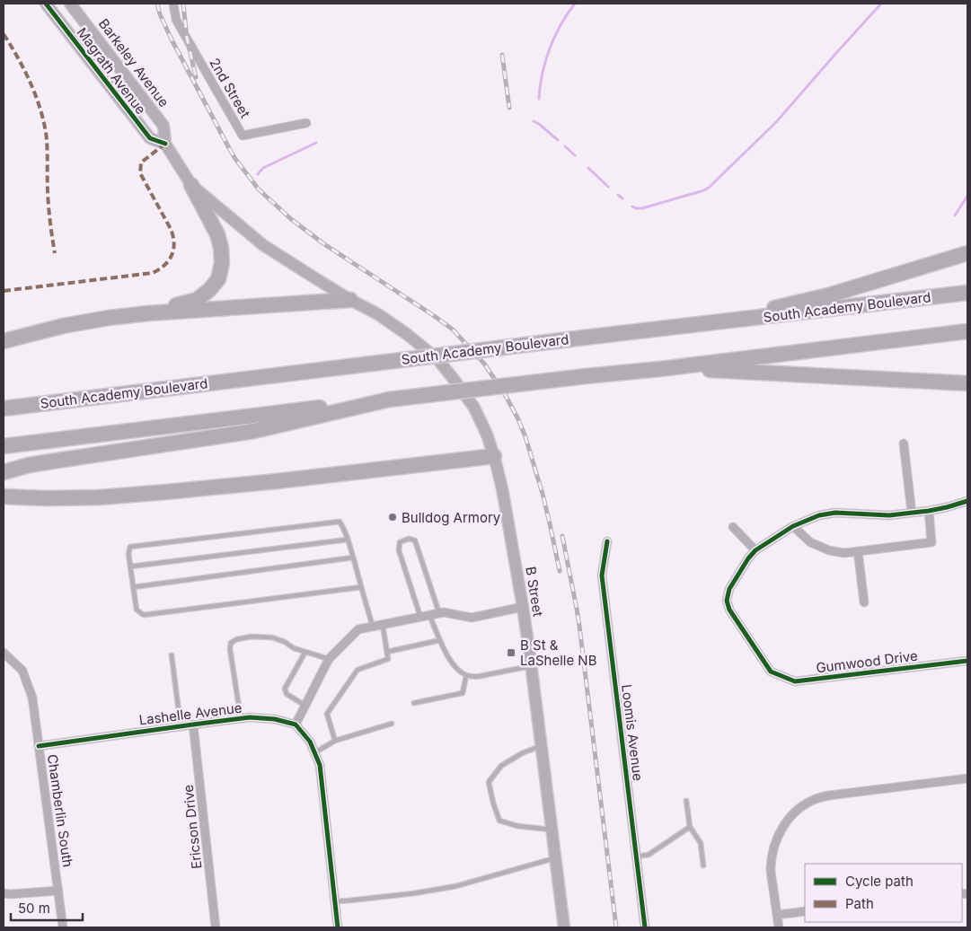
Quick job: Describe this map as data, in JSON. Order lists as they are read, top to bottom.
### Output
{
  "streets": {
    "highway": ["South Academy Boulevard"],
    "main road": ["Barkeley Avenue", "Magrath Avenue", "B Street"],
    "street": [
      "2nd Street",
      "Gumwood Drive",
      "Lashelle Avenue",
      "Loomis Avenue",
      "Chamberlin South",
      "Ericson Drive"
    ]
  },
  "crossings": [
    ["Barkeley Avenue", "Magrath Avenue"],
    ["Magrath Avenue", "B Street"],
    ["Lashelle Avenue", "Chamberlin South"],
    ["Lashelle Avenue", "Ericson Drive"]
  ],
  "places": {
    "other": ["Bulldog Armory"],
    "transit": ["B St & LaShelle NB"]
  },
  "legend": ["Cycle path", "Path"],
  "scale_bar": "50 m"
}
